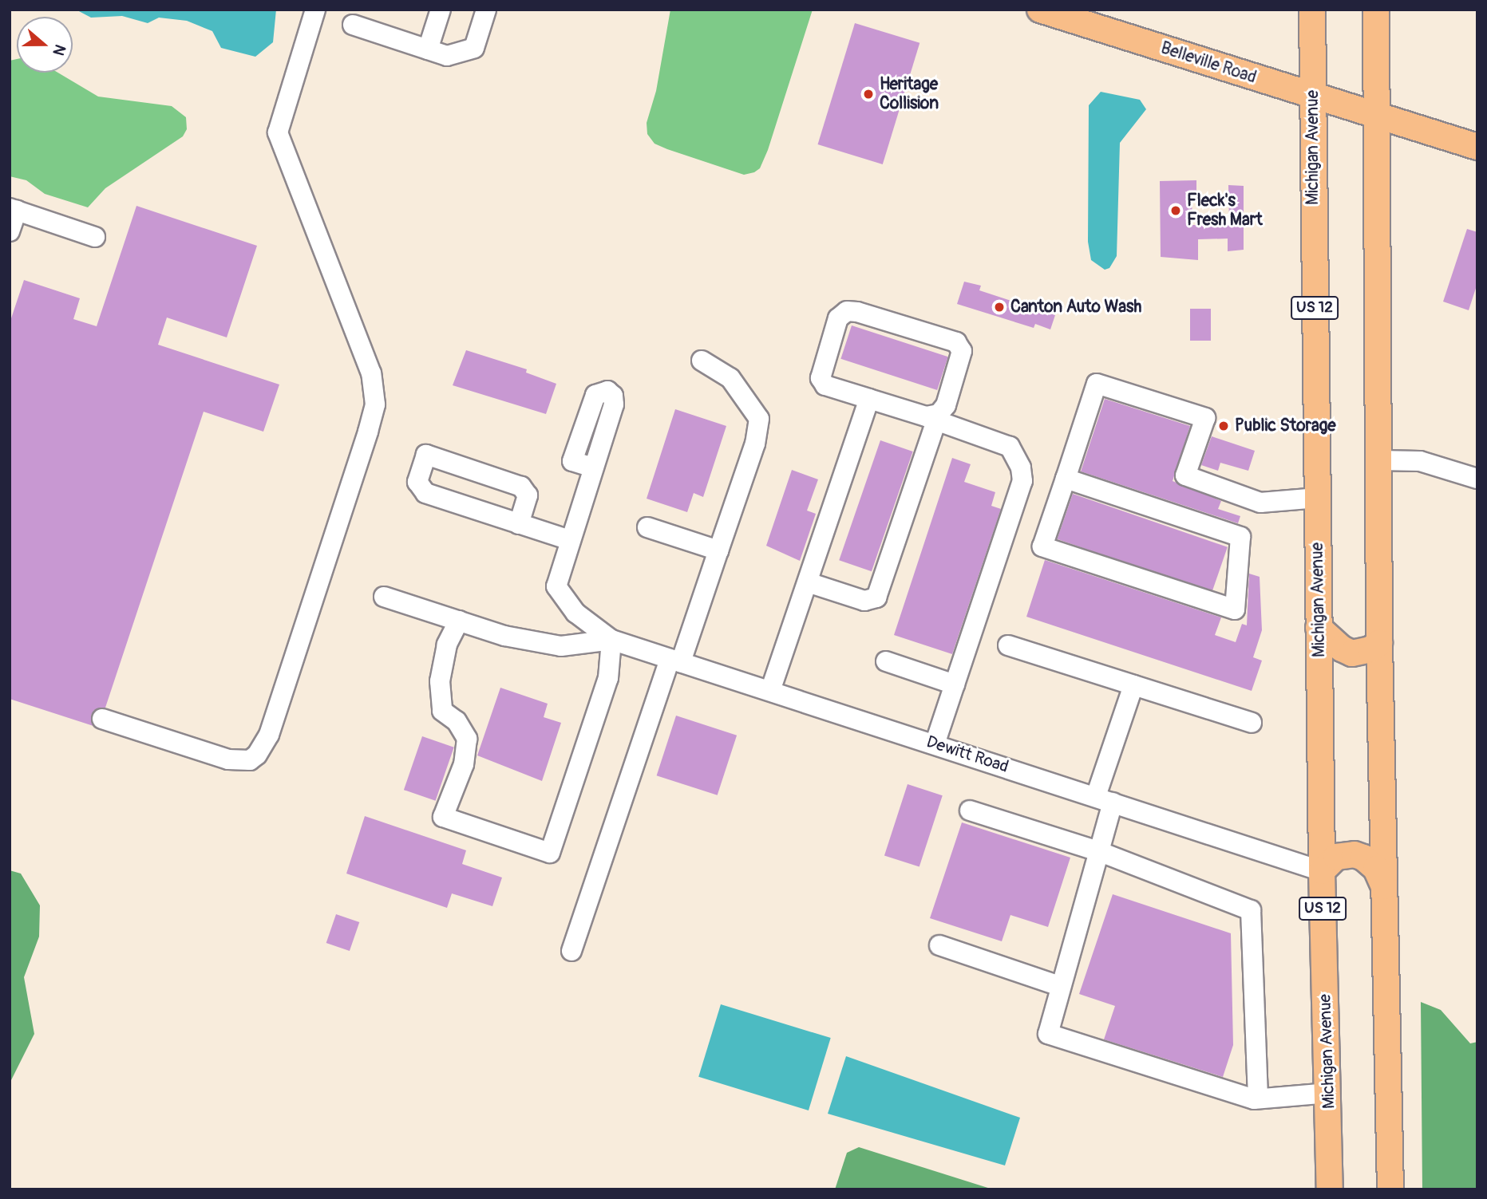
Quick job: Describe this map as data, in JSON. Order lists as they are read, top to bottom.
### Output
{
  "streets": {
    "main road": ["Belleville Road", "Michigan Avenue", "US 12"],
    "street": ["Dewitt Road"]
  },
  "crossings": [
    ["Belleville Road", "Michigan Avenue"],
    ["Michigan Avenue", "Dewitt Road"]
  ],
  "places": [
    "Heritage Collision",
    "Fleck's Fresh Mart",
    "Canton Auto Wash",
    "Public Storage"
  ],
  "north": "right"
}
